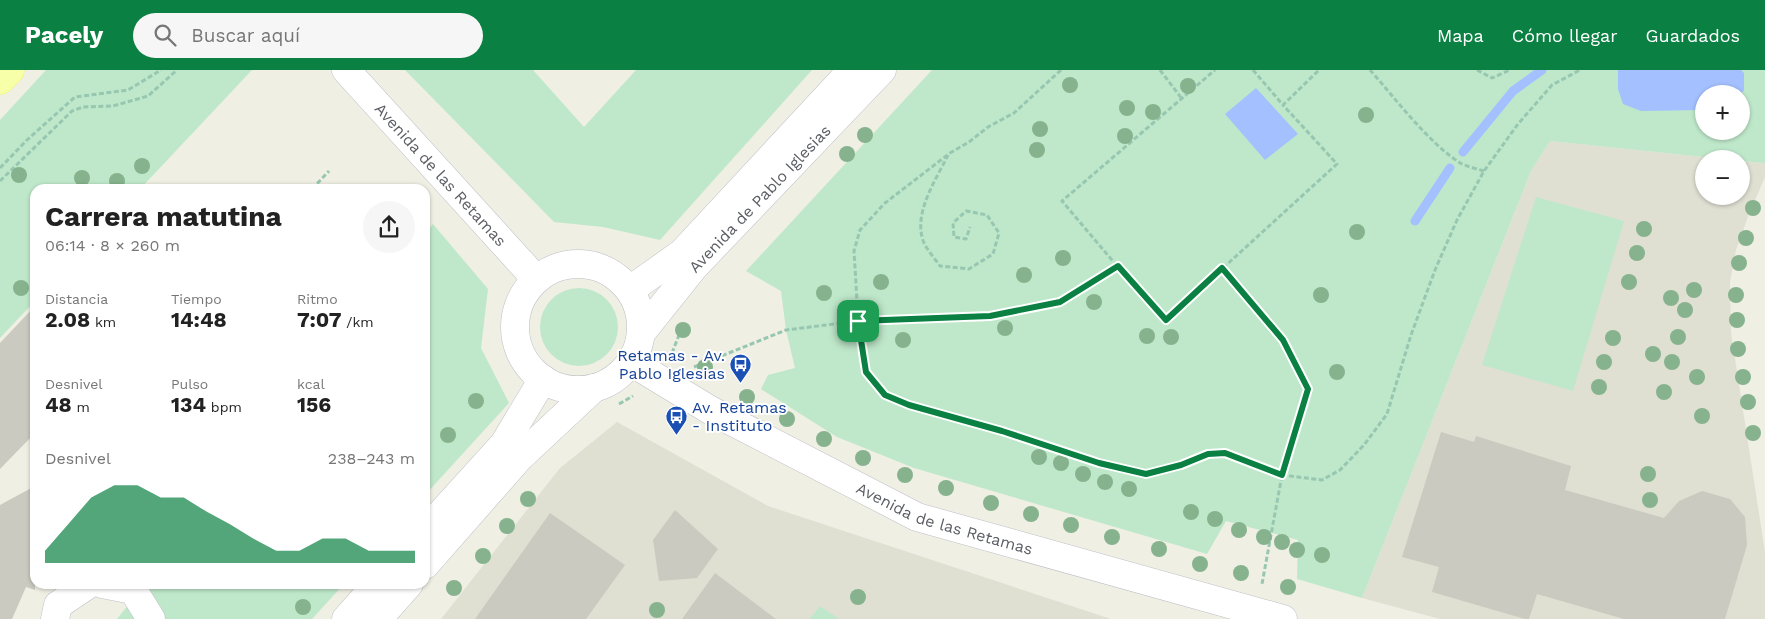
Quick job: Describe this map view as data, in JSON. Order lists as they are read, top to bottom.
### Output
{
  "streets": {
    "street": ["Avenida de las Retamas", "Avenida de Pablo Iglesias"]
  },
  "crossings": [
    ["Avenida de las Retamas", "Avenida de Pablo Iglesias"]
  ],
  "places": {
    "bus stop": ["Retamas - Av. Pablo Iglesias", "Av. Retamas - Instituto"]
  },
  "page": {
    "header": "Pacely",
    "search": "Buscar aquí",
    "nav": ["Mapa", "Cómo llegar", "Guardados"],
    "map_buttons": ["+", "−"],
    "heading": ["Carrera matutina", "06:14 · 8 × 260 m"],
    "stats": [
      ["Distancia", "2.08 km"],
      ["Tiempo", "14:48"],
      ["Ritmo", "7:07 /km"],
      ["Desnivel", "48 m"],
      ["Pulso", "134 bpm"],
      ["kcal", "156"]
    ],
    "chart": ["Desnivel", "238–243 m"]
  }
}
